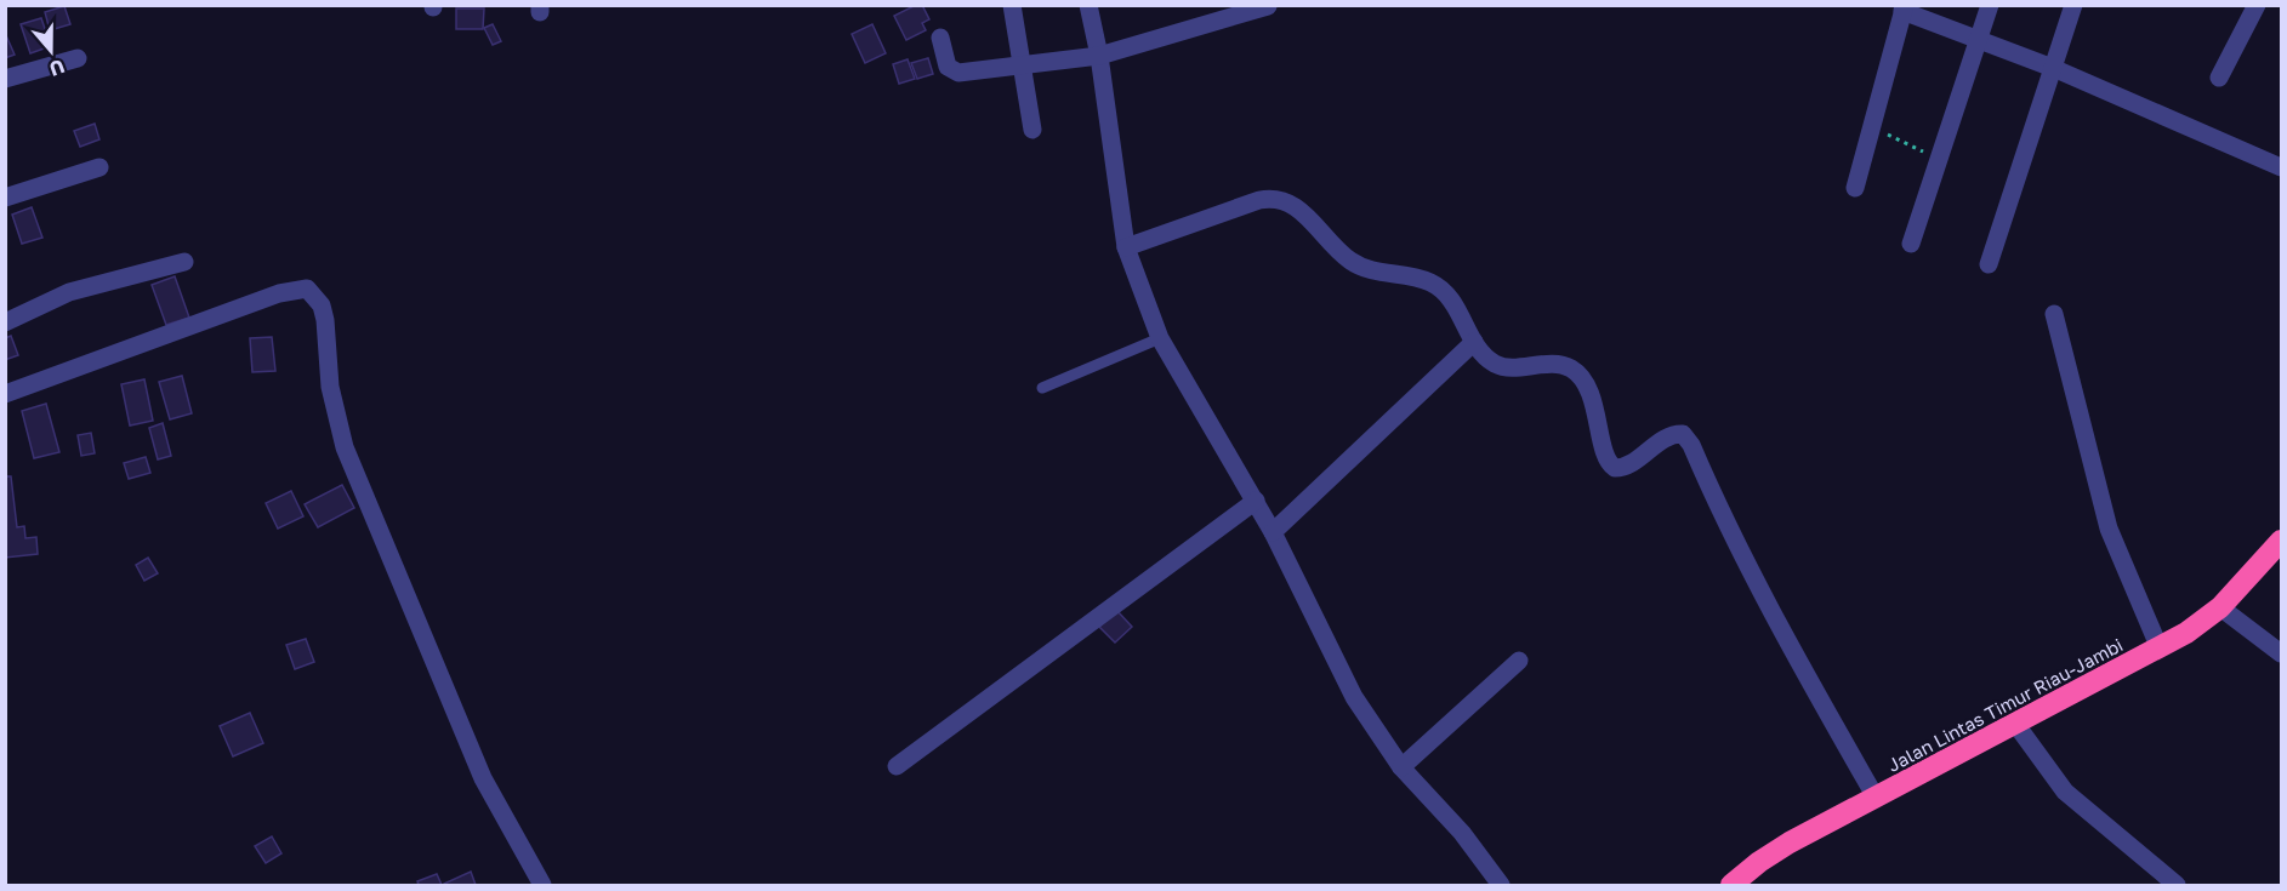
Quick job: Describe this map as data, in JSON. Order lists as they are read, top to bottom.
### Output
{
  "streets": {
    "highway": ["Jalan Lintas Timur Riau-Jambi"]
  },
  "north": "bottom"
}
